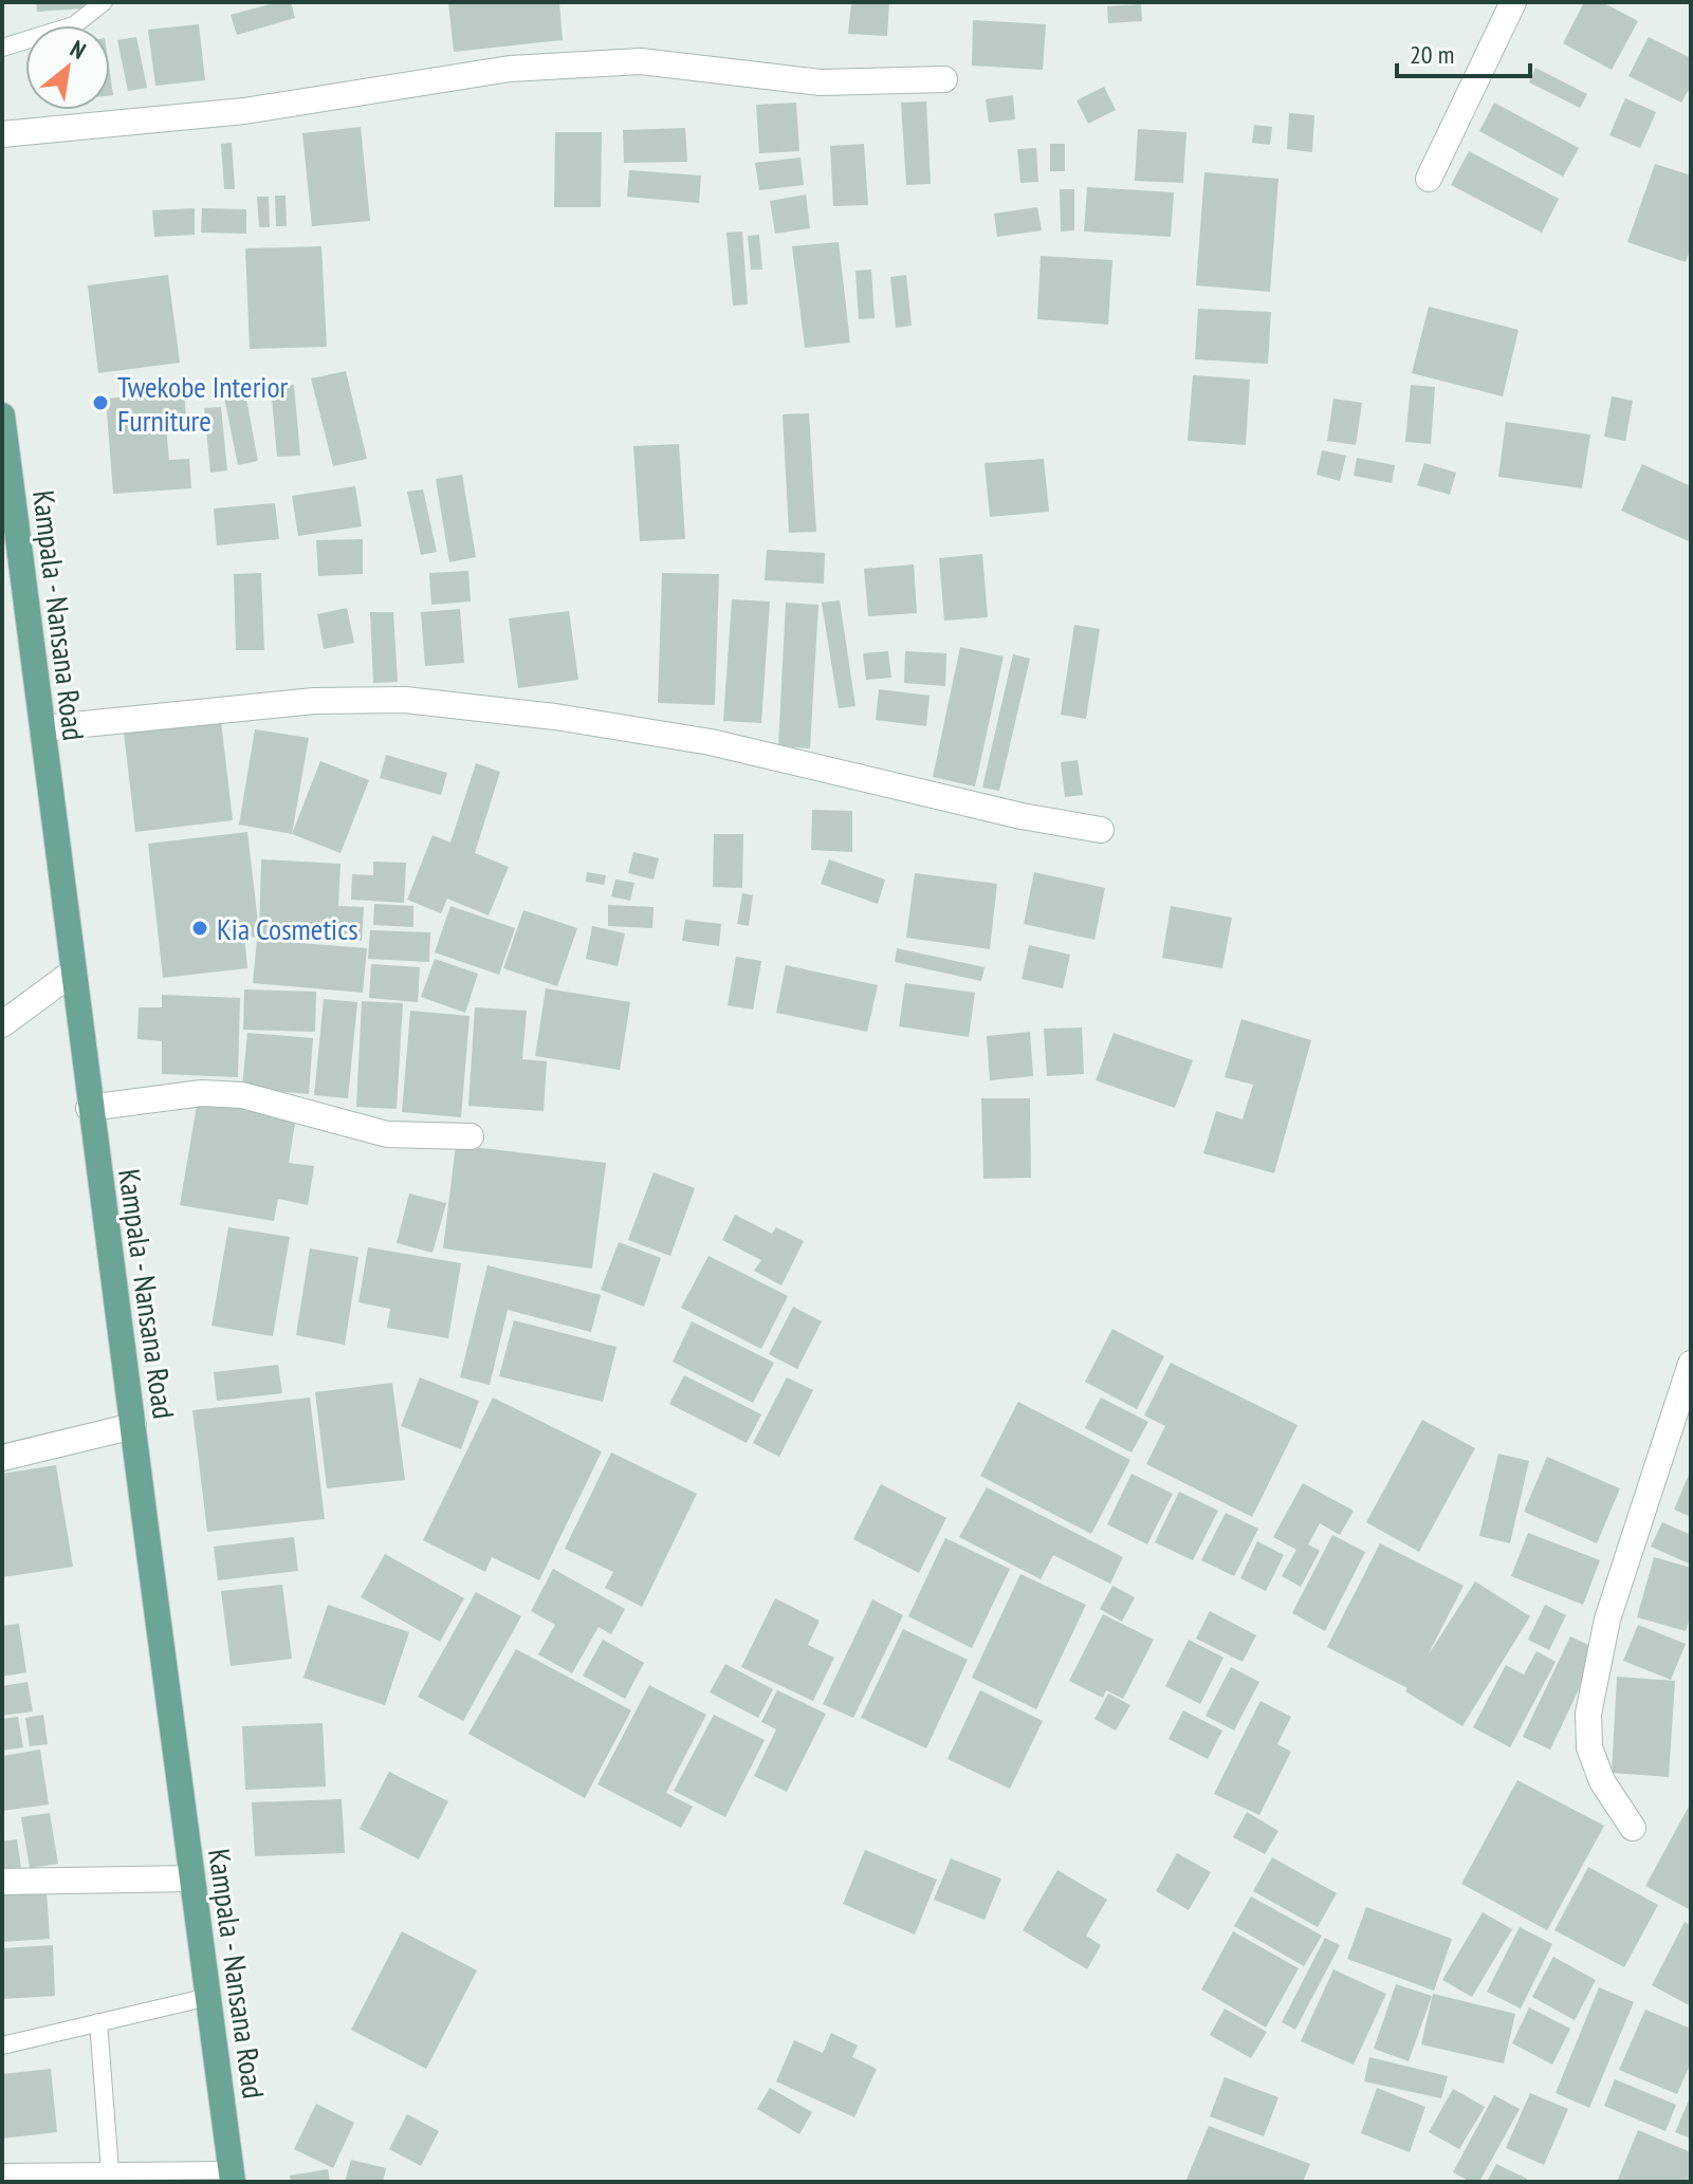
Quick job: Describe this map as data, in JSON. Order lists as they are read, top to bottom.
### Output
{
  "streets": {
    "main road": ["Kampala - Nansana Road"]
  },
  "places": ["Twekobe Interior Furniture", "Kia Cosmetics"],
  "scale_bar": "20 m",
  "north": "top right"
}
